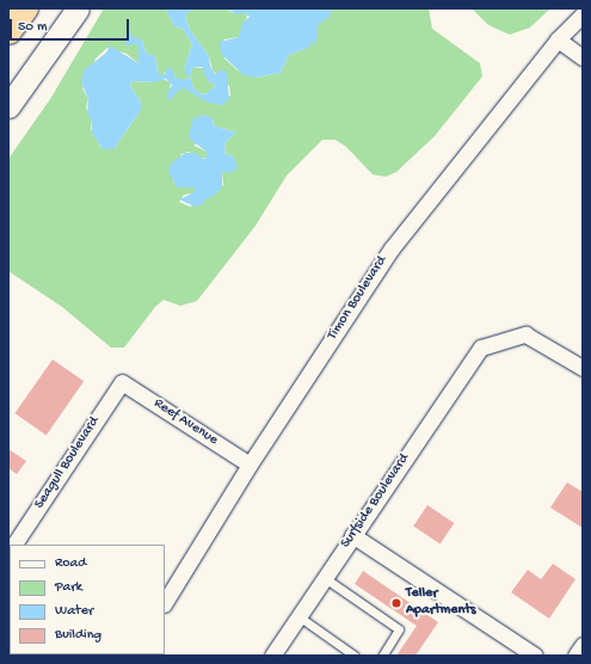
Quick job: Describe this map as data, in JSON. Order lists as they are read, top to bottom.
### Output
{
  "streets": {
    "street": [
      "Timon Boulevard",
      "Reef Avenue",
      "Seagull Boulevard",
      "Surfside Boulevard"
    ]
  },
  "crossings": [
    ["Timon Boulevard", "Reef Avenue"],
    ["Reef Avenue", "Seagull Boulevard"]
  ],
  "places": ["Teller Apartments"],
  "legend": [
    "Road",
    "Park",
    "Water",
    "Building"
  ],
  "scale_bar": "50 m"
}
